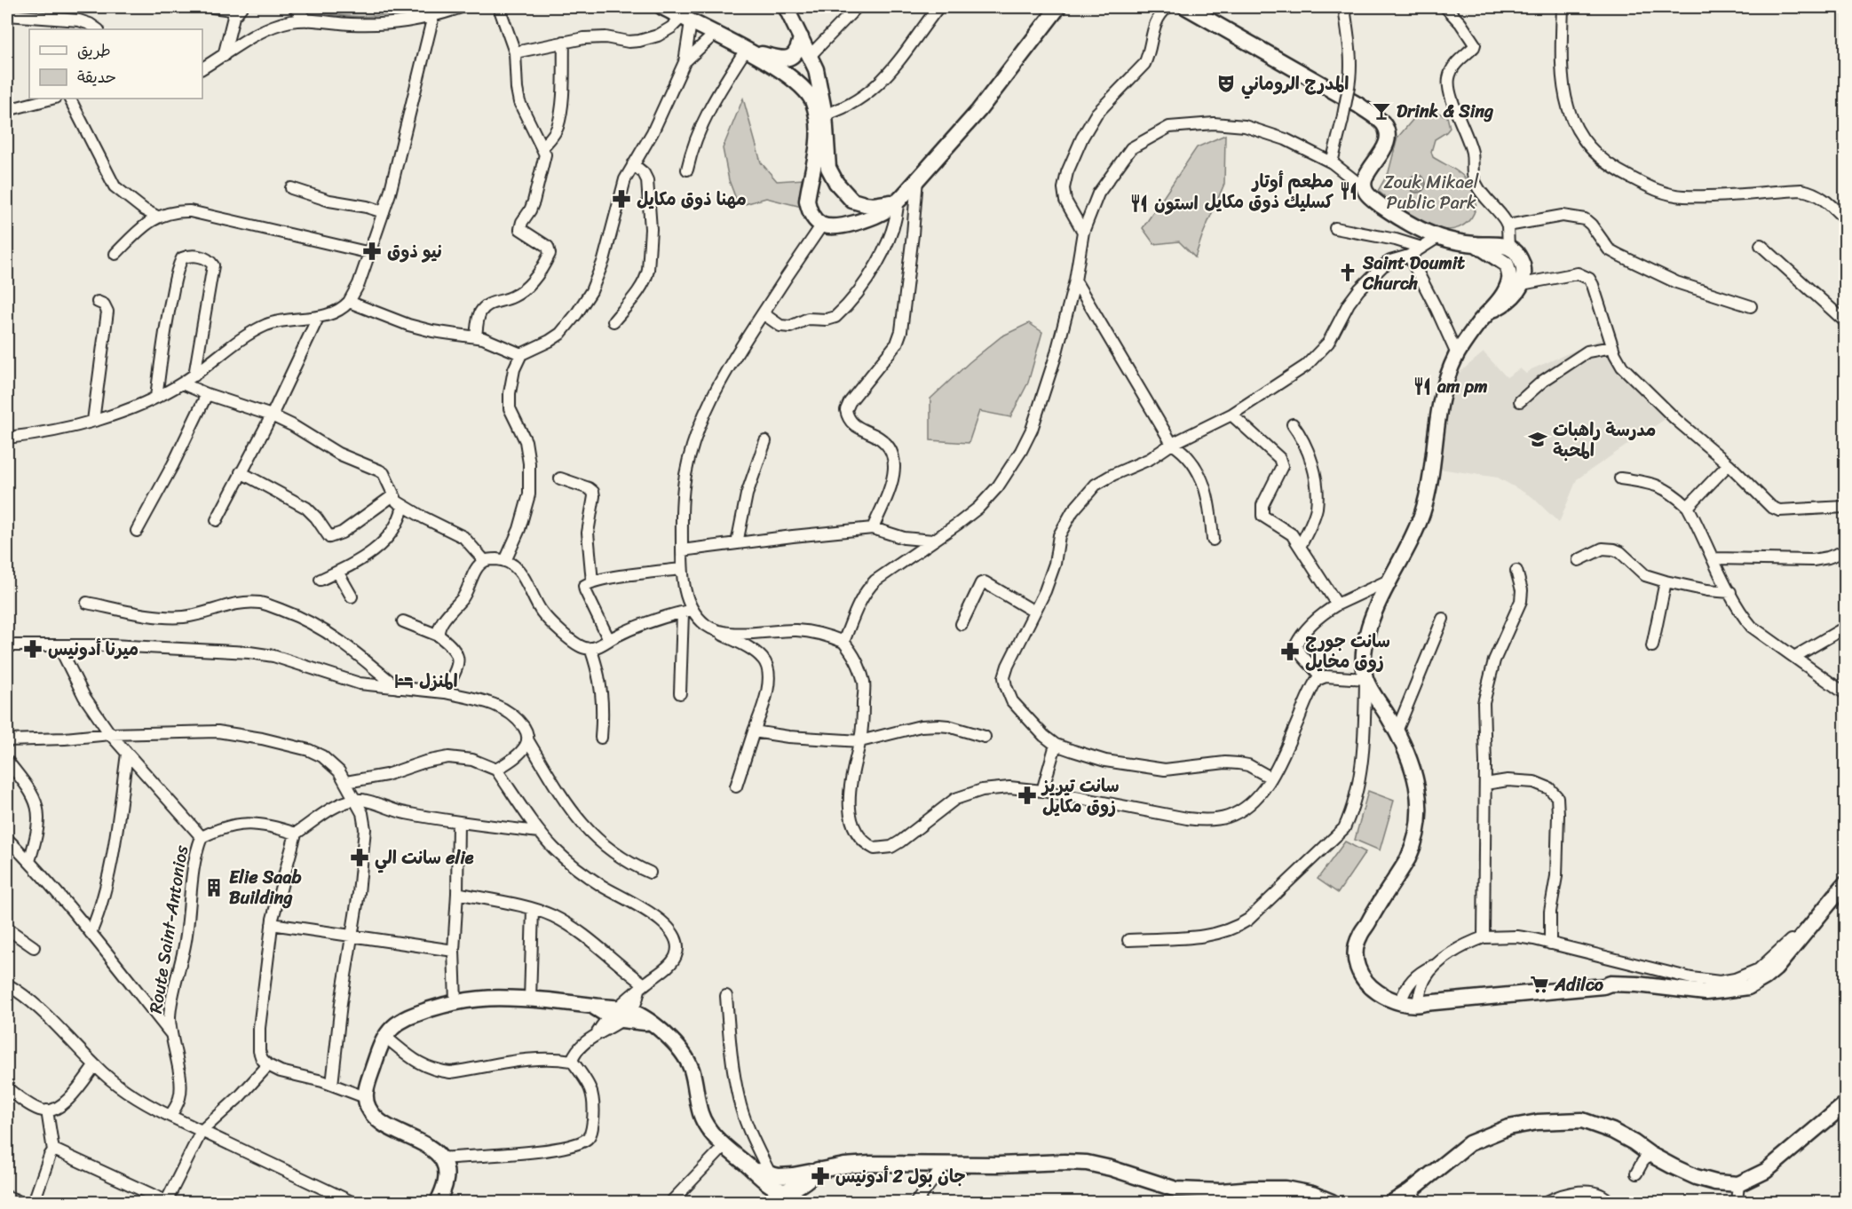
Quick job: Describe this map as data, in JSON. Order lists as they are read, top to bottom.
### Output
{
  "streets": {
    "street": ["Route Saint-Antonios"]
  },
  "parks": ["Zouk Mikael Public Park"],
  "places": {
    "theatre": ["المدرج الروماني"],
    "bar": ["Drink & Sing"],
    "restaurant": ["مطعم أوتار كسليك ذوق مكايل", "استون", "am pm"],
    "pharmacy": [
      "مهنا ذوق مكايل",
      "نيو ذوق",
      "ميرنا أدونيس",
      "سانت جورج زوق مخايل",
      "سانت تيريز زوق مكايل",
      "سانت الي elie",
      "جان بول 2 أدونيس"
    ],
    "church": ["Saint Doumit Church"],
    "school or university": ["مدرسة راهبات المحبة"],
    "hotel": ["المنزل"],
    "building": ["Elie Saab Building"],
    "supermarket": ["Adilco"]
  },
  "legend": ["طريق", "حديقة"]
}
